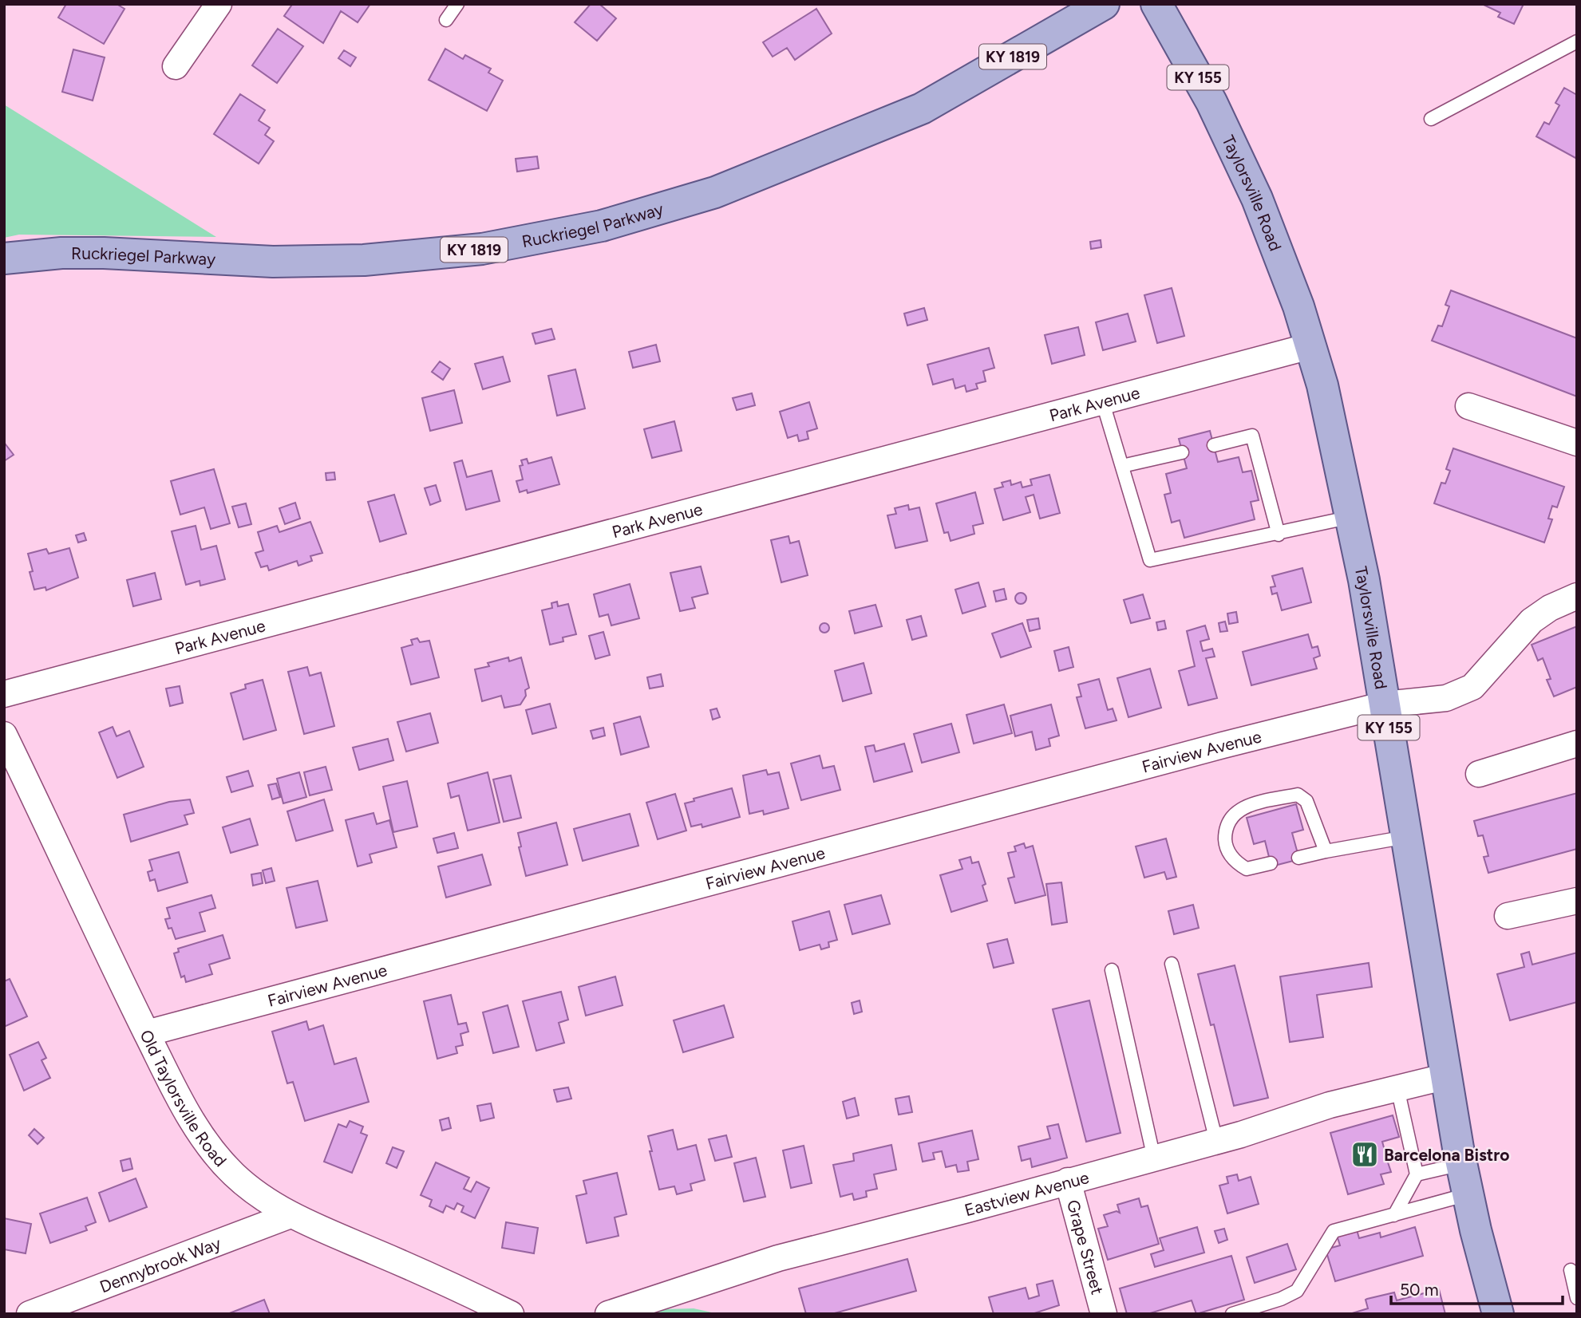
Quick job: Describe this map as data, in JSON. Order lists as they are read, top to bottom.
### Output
{
  "streets": {
    "main road": [
      "KY 1819",
      "KY 155",
      "Taylorsville Road",
      "Ruckriegel Parkway"
    ],
    "street": [
      "Park Avenue",
      "Fairview Avenue",
      "Old Taylorsville Road",
      "Eastview Avenue",
      "Grape Street",
      "Dennybrook Way"
    ]
  },
  "crossings": [
    ["Taylorsville Road", "Park Avenue"],
    ["Taylorsville Road", "Fairview Avenue"],
    ["Taylorsville Road", "Eastview Avenue"],
    ["Fairview Avenue", "Old Taylorsville Road"],
    ["Old Taylorsville Road", "Dennybrook Way"],
    ["Eastview Avenue", "Grape Street"]
  ],
  "places": {
    "restaurant": ["Barcelona Bistro"]
  },
  "scale_bar": "50 m"
}
